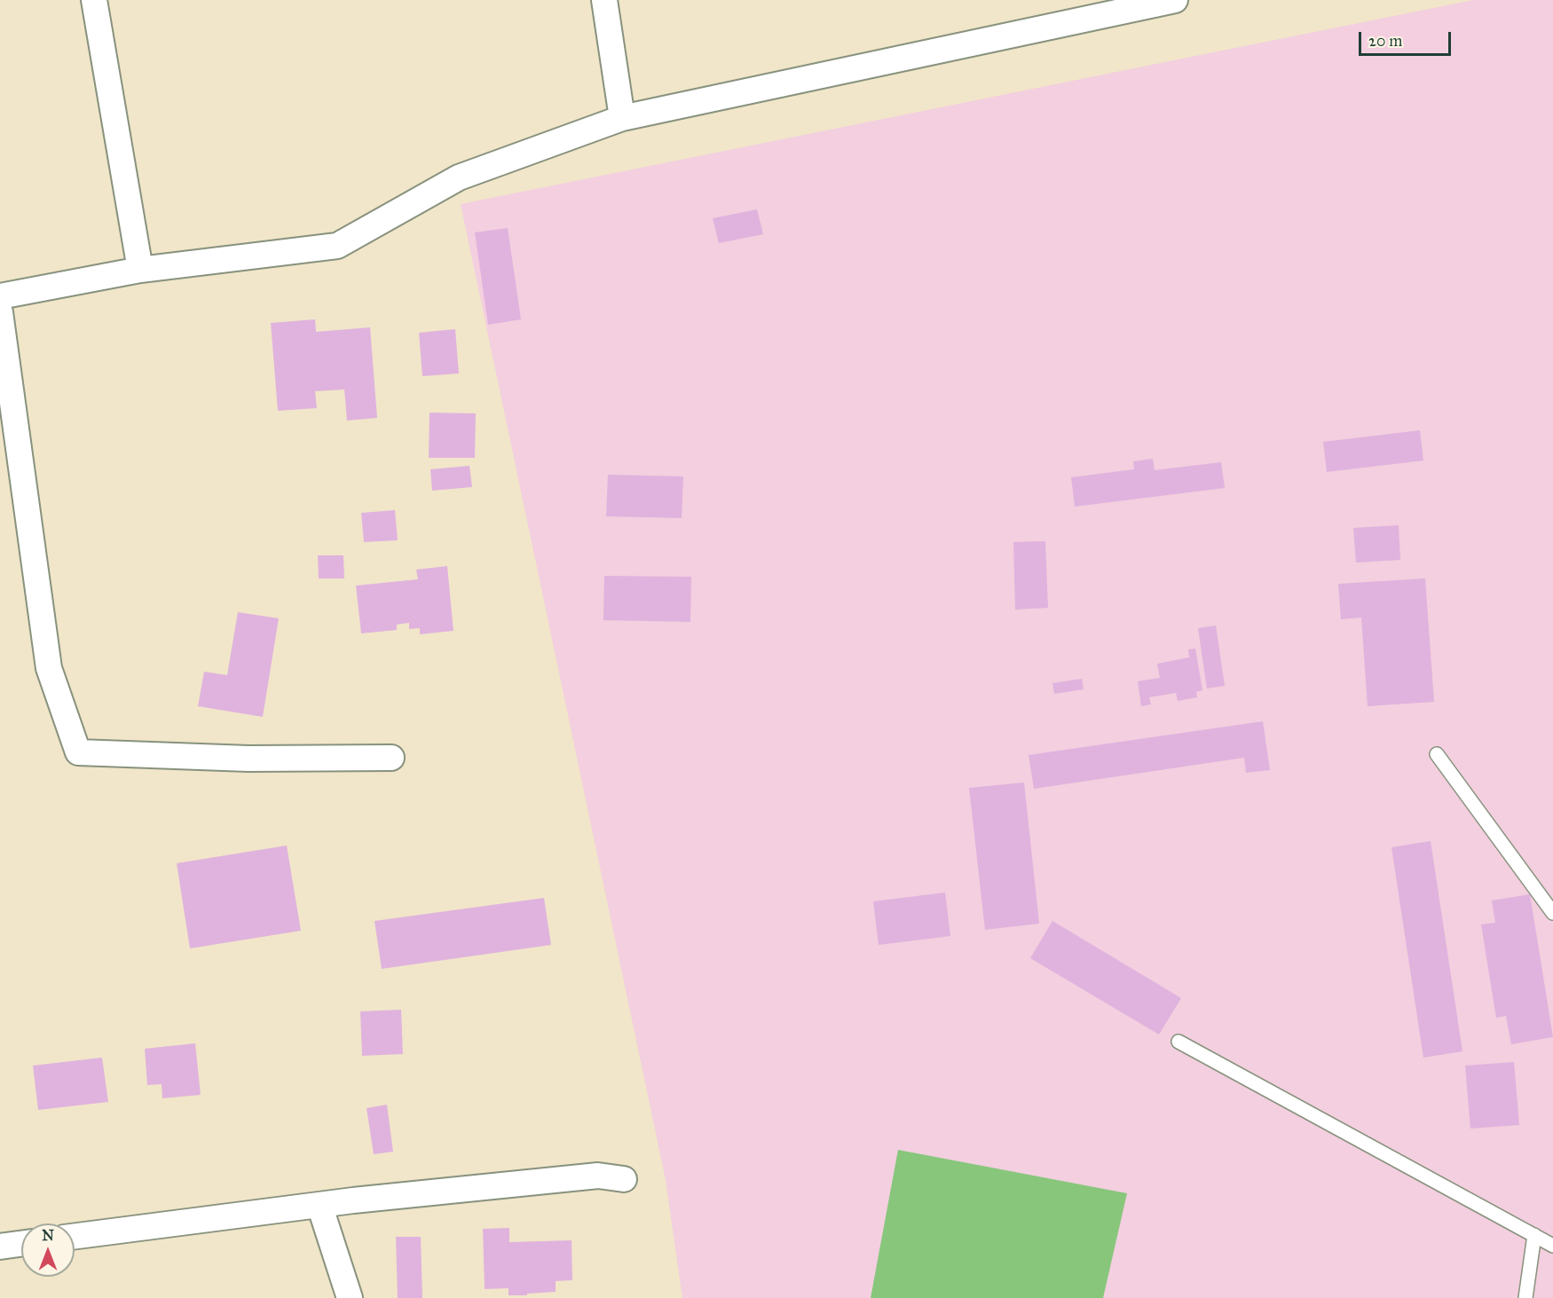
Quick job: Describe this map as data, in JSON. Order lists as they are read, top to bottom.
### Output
{
  "scale_bar": "20 m",
  "north": "top"
}
